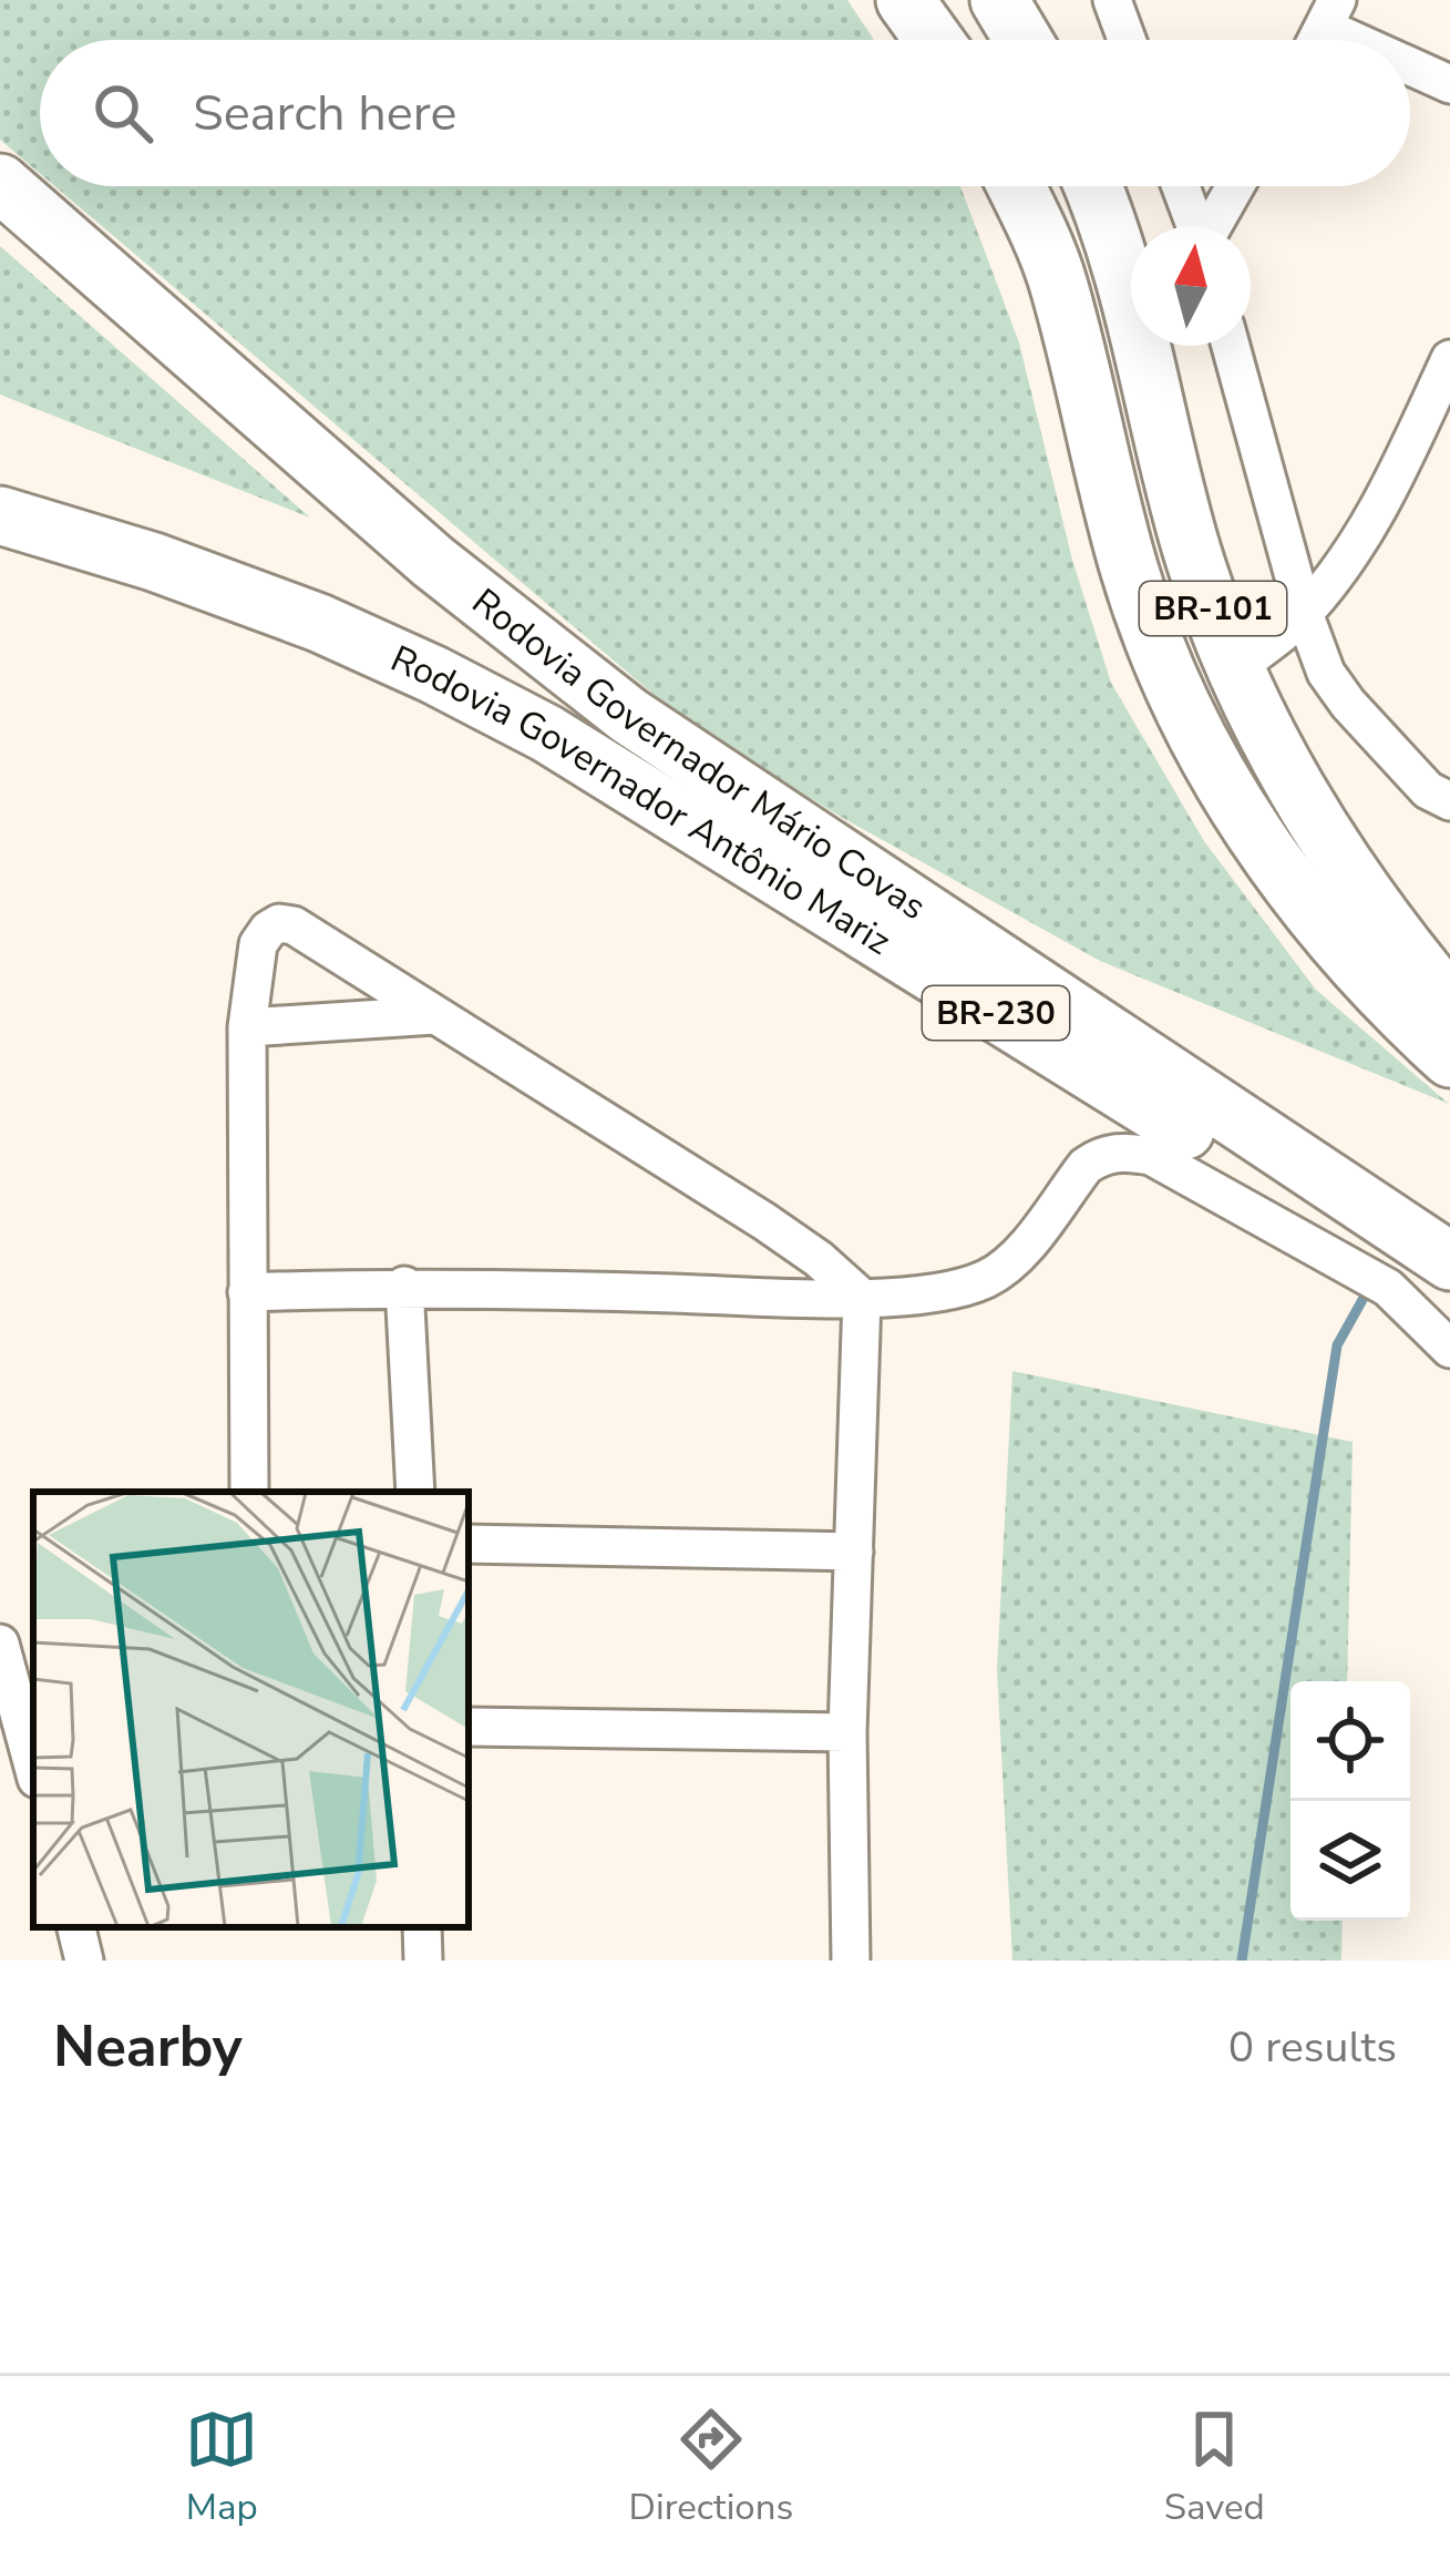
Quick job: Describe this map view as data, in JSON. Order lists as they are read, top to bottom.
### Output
{
  "streets": {
    "highway": [
      "BR-101",
      "Rodovia Governador Mário Covas",
      "Rodovia Governador Antônio Mariz",
      "BR-230"
    ]
  },
  "north": "top",
  "page": {
    "search": "Search here",
    "heading": ["Nearby", "0 results"],
    "nav": ["Map", "Directions", "Saved"]
  }
}
